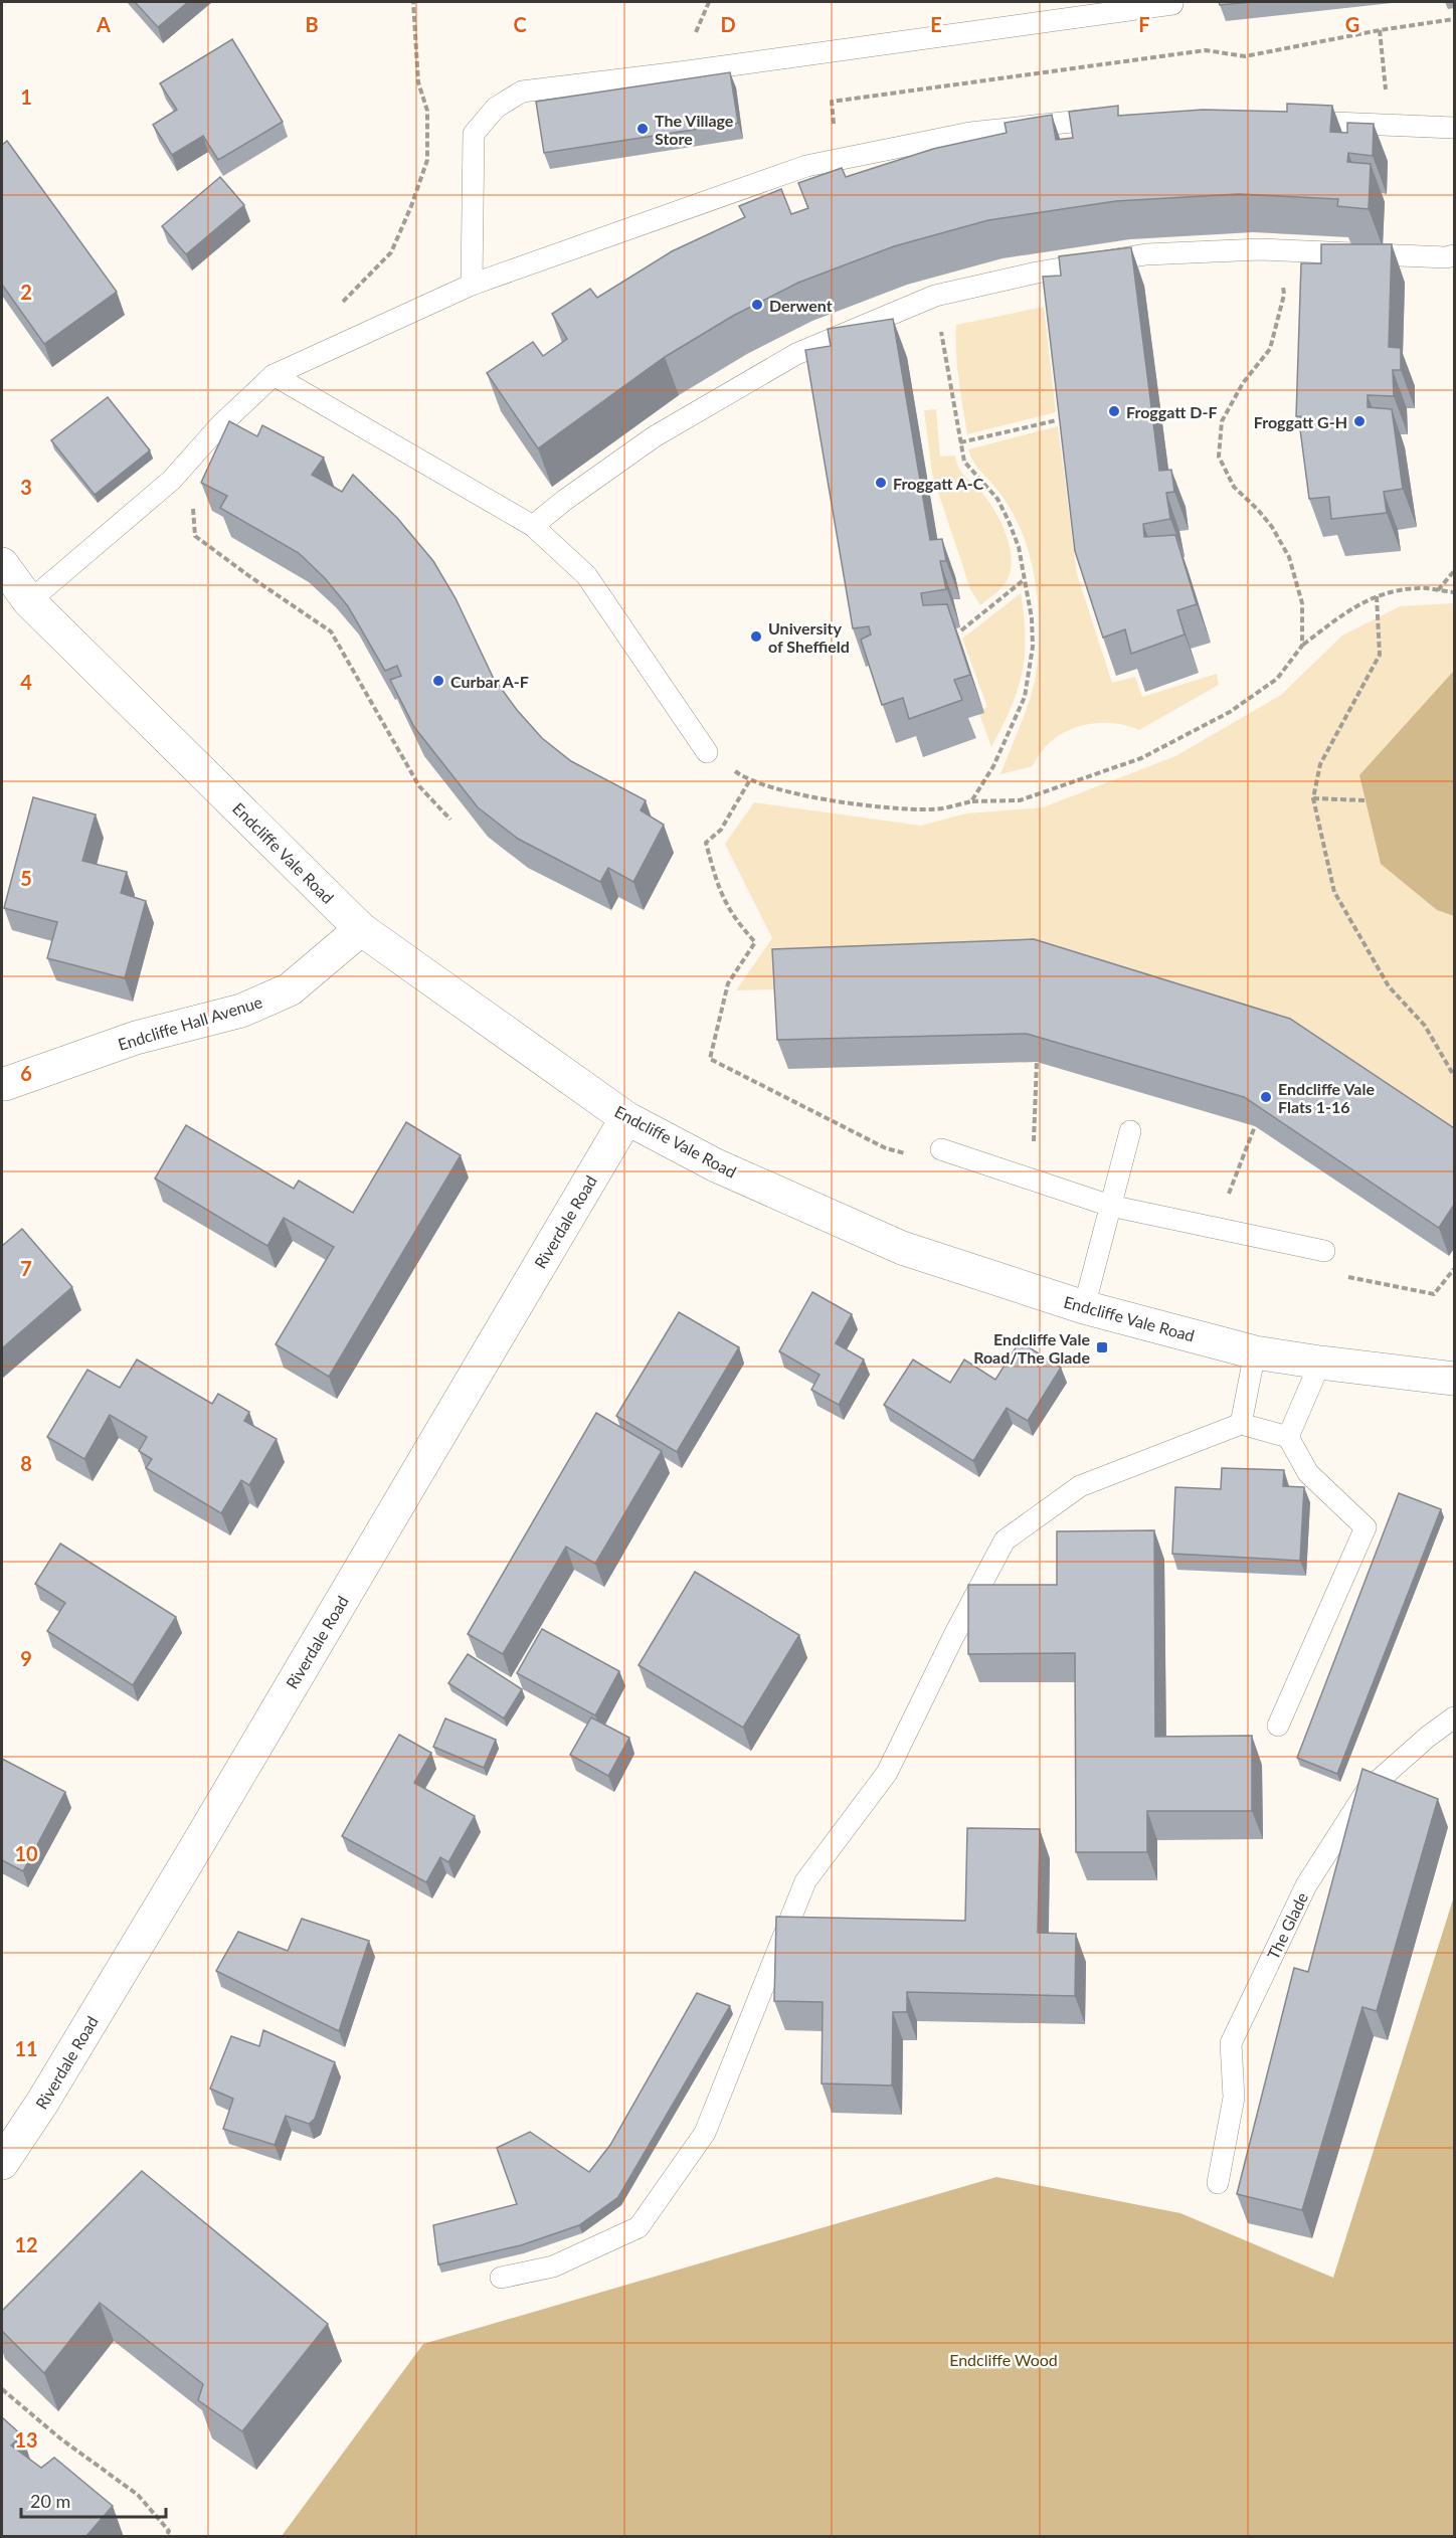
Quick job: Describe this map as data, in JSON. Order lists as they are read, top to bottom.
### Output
{
  "streets": {
    "street": ["Endcliffe Vale Road", "Endcliffe Hall Avenue", "Riverdale Road"],
    "lane": ["The Glade"]
  },
  "crossings": [
    ["Endcliffe Vale Road", "Endcliffe Hall Avenue"],
    ["Endcliffe Vale Road", "Riverdale Road"]
  ],
  "parks": ["Endcliffe Wood"],
  "places": {
    "other": [
      "The Village Store",
      "Derwent",
      "Froggatt D-F",
      "Froggatt G-H",
      "Froggatt A-C",
      "University of Sheffield",
      "Curbar A-F",
      "Endcliffe Vale Flats 1-16"
    ],
    "transit": ["Endcliffe Vale Road/The Glade"]
  },
  "scale_bar": "20 m",
  "grid": {
    "columns": [
      "A",
      "B",
      "C",
      "D",
      "E",
      "F",
      "G"
    ],
    "rows": [
      "1",
      "2",
      "3",
      "4",
      "5",
      "6",
      "7",
      "8",
      "9",
      "10",
      "11",
      "12",
      "13"
    ]
  }
}
